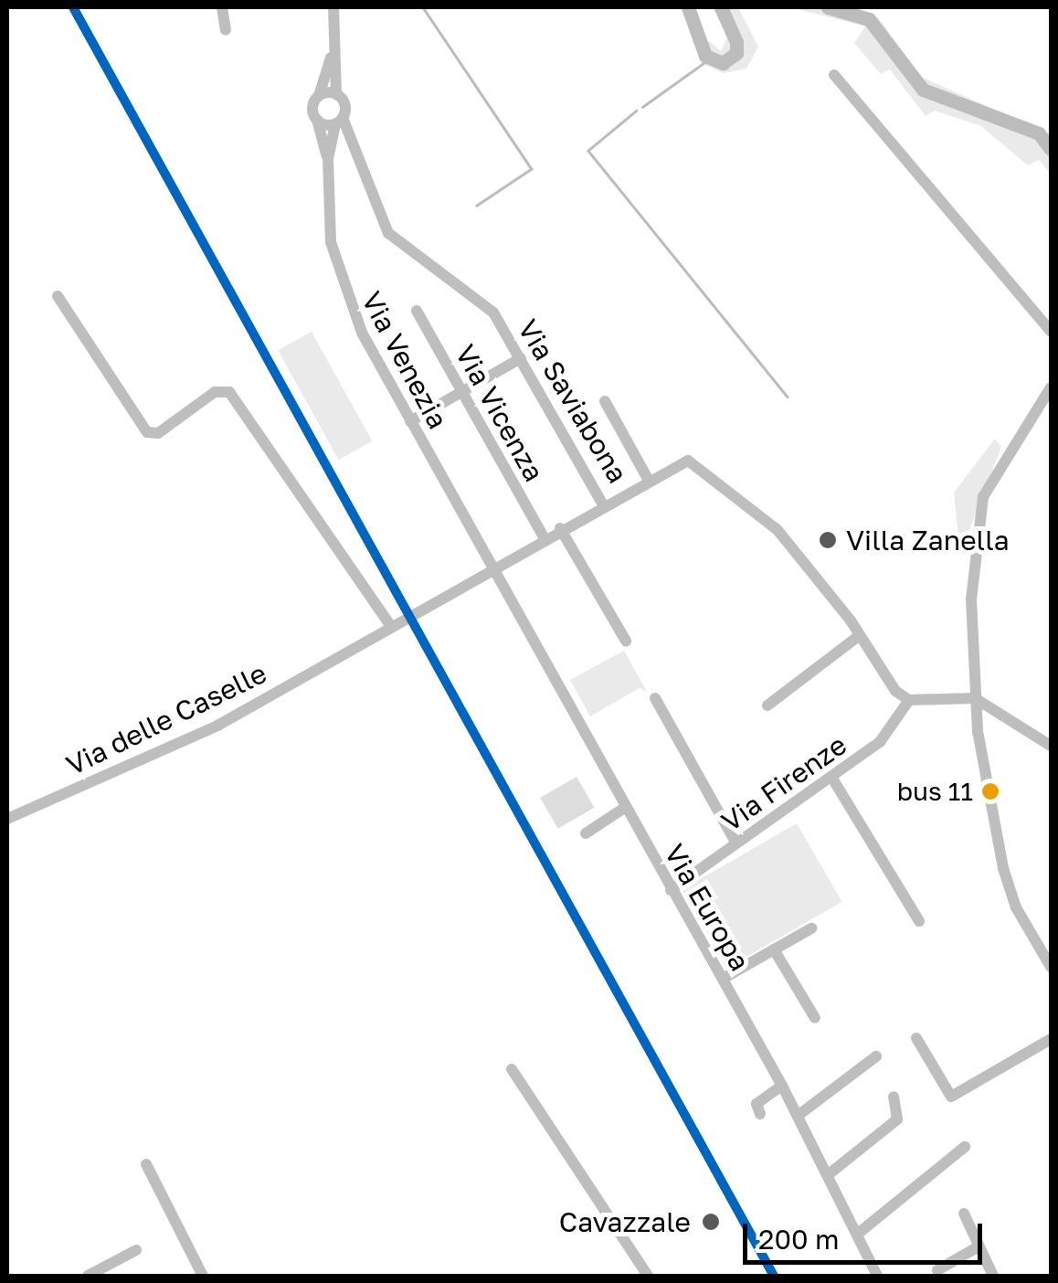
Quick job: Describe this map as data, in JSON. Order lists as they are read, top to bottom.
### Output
{
  "streets": {
    "street": [
      "Via Venezia",
      "Via Saviabona",
      "Via Vicenza",
      "Via delle Caselle",
      "Via Firenze",
      "Via Europa"
    ]
  },
  "crossings": [
    ["Via Venezia", "Via Saviabona"],
    ["Via Venezia", "Via delle Caselle"],
    ["Via Venezia", "Via Europa"],
    ["Via Saviabona", "Via delle Caselle"],
    ["Via Saviabona", "Via Firenze"],
    ["Via Vicenza", "Via delle Caselle"],
    ["Via delle Caselle", "Via Europa"],
    ["Via Firenze", "Via Europa"]
  ],
  "places": ["Villa Zanella", "bus 11", "Cavazzale"],
  "scale_bar": "200 m"
}
